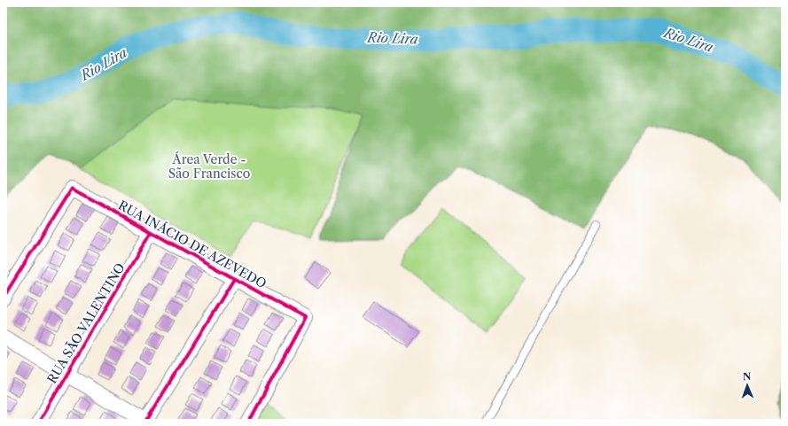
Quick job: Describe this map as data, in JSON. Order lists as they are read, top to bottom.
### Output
{
  "streets": {
    "street": ["RUA INÁCIO DE AZEVEDO", "RUA SÃO VALENTINO"]
  },
  "crossings": [
    ["RUA INÁCIO DE AZEVEDO", "RUA SÃO VALENTINO"]
  ],
  "water": ["Rio Lira"],
  "parks": ["Área Verde - São Francisco"],
  "north": "top"
}
